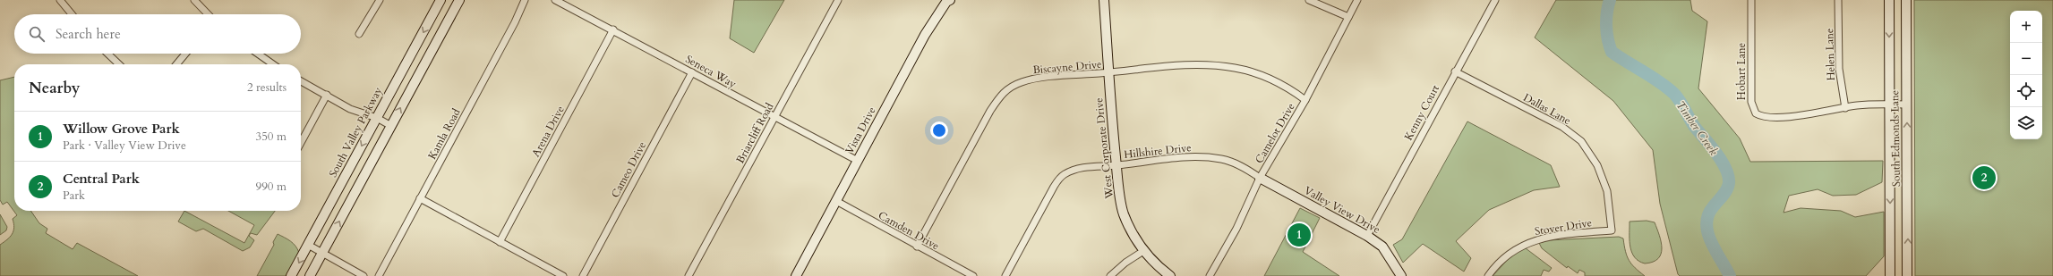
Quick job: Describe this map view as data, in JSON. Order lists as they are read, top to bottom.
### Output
{
  "streets": {
    "main road": [
      "Vista Drive",
      "South Valley Parkway",
      "South Edmonds Lane",
      "West Corporate Drive",
      "Valley View Drive"
    ],
    "street": [
      "Helen Lane",
      "Biscayne Drive",
      "Seneca Way",
      "Hobart Lane",
      "Dallas Lane",
      "Kenny Court",
      "Arena Drive",
      "Briarcliff Road",
      "Camelot Drive",
      "Kamla Road",
      "Hillshire Drive",
      "Cameo Drive",
      "Stover Drive",
      "Camden Drive"
    ]
  },
  "crossings": [
    ["Helen Lane", "Hobart Lane"],
    ["Biscayne Drive", "Camelot Drive"],
    ["Biscayne Drive", "West Corporate Drive"],
    ["Biscayne Drive", "Camden Drive"],
    ["Seneca Way", "Vista Drive"],
    ["Seneca Way", "Arena Drive"],
    ["Seneca Way", "Briarcliff Road"],
    ["Seneca Way", "Cameo Drive"],
    ["Hobart Lane", "South Edmonds Lane"],
    ["Dallas Lane", "Kenny Court"],
    ["Dallas Lane", "Stover Drive"],
    ["Kenny Court", "Valley View Drive"],
    ["Vista Drive", "Camden Drive"],
    ["Camelot Drive", "Hillshire Drive"],
    ["Camelot Drive", "Valley View Drive"],
    ["West Corporate Drive", "Hillshire Drive"],
    ["Hillshire Drive", "Valley View Drive"]
  ],
  "water": ["Timber Creek"],
  "page": {
    "map_buttons": ["+", "−"],
    "search": "Search here",
    "heading": ["Nearby", "2 results"],
    "list": [
      {
        "mark": "1",
        "name": "Willow Grove Park",
        "note": "Park · Valley View Drive",
        "value": "350 m"
      },
      {
        "mark": "2",
        "name": "Central Park",
        "note": "Park",
        "value": "990 m"
      }
    ],
    "pins": ["2", "1"]
  }
}
